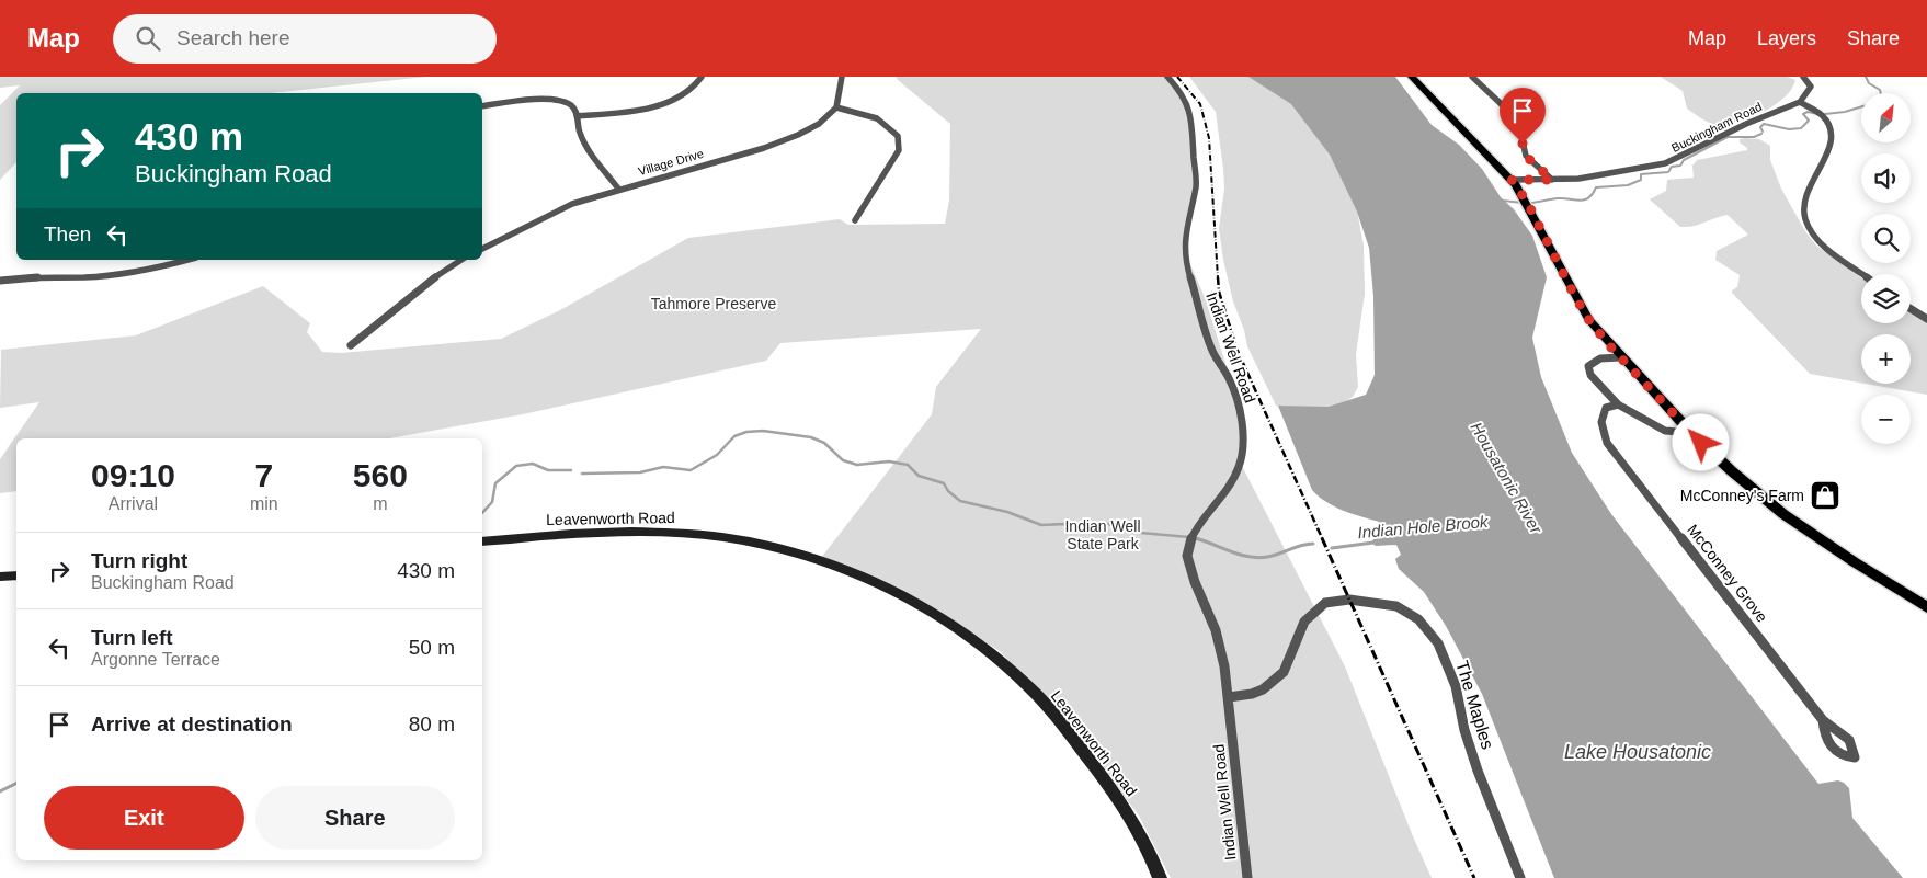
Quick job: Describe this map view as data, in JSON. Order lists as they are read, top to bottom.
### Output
{
  "streets": {
    "main road": ["Leavenworth Road"],
    "street": [
      "Buckingham Road",
      "Village Drive",
      "Indian Well Road",
      "McConney Grove",
      "The Maples"
    ]
  },
  "crossings": [
    ["Indian Well Road", "The Maples"]
  ],
  "water": ["Housatonic River", "Indian Hole Brook", "Lake Housatonic"],
  "parks": ["Tahmore Preserve", "Indian Well State Park"],
  "places": {
    "shop": ["McConney's Farm"]
  },
  "north": "top right",
  "page": {
    "header": "Map",
    "search": "Search here",
    "nav": ["Map", "Layers", "Share"],
    "map_buttons": ["+", "−"],
    "turn": ["430 m", "Buckingham Road"],
    "then": "Then",
    "eta": [
      "09:10",
      "Arrival",
      "7",
      "min",
      "560",
      "m"
    ],
    "list": [
      {
        "name": "Turn right",
        "note": "Buckingham Road",
        "value": "430 m"
      },
      {
        "name": "Turn left",
        "note": "Argonne Terrace",
        "value": "50 m"
      },
      {
        "name": "Arrive at destination",
        "value": "80 m"
      }
    ],
    "buttons": ["Exit", "Share"]
  }
}
